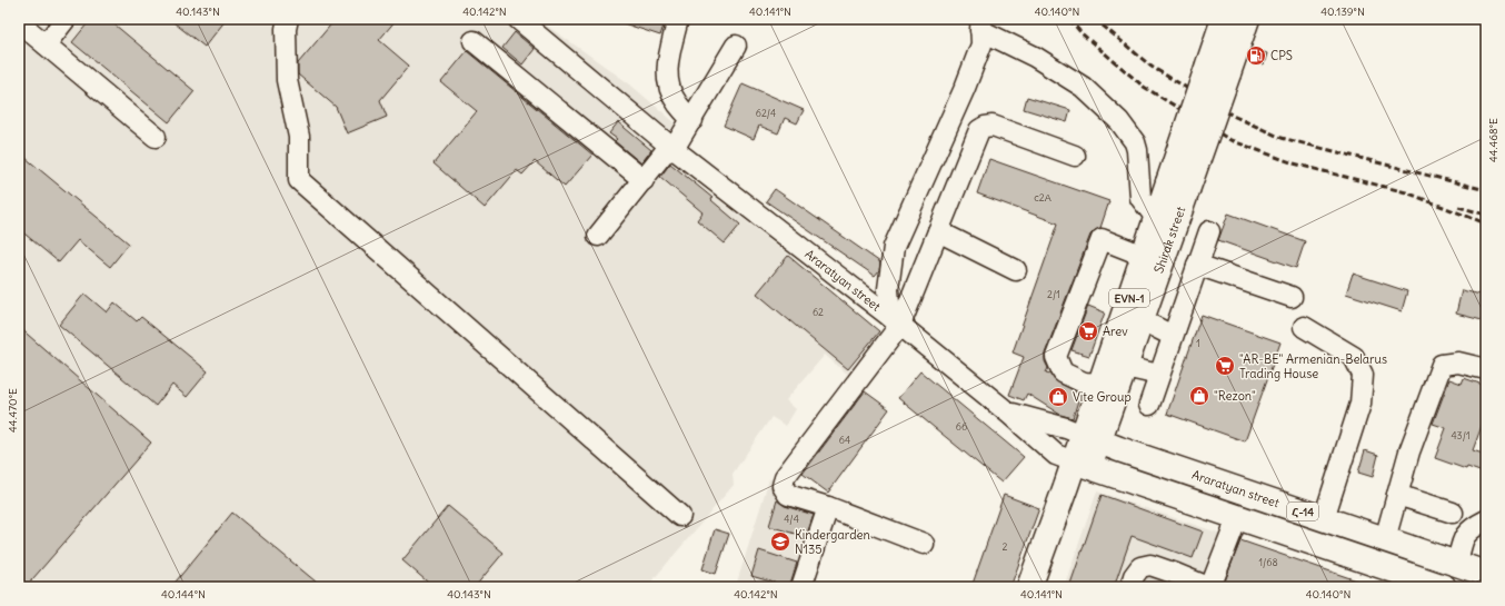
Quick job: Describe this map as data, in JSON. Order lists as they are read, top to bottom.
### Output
{
  "streets": {
    "main road": [
      "Shirak street",
      "Araratyan street",
      "EVN-1",
      "Հ-14"
    ]
  },
  "crossings": [
    ["Shirak street", "Araratyan street"]
  ],
  "places": {
    "fuel station": ["CPS"],
    "supermarket": ["Arev", "\"AR-BE\" Armenian-Belarus Trading House"],
    "shop": ["\"Rezon\"", "Vite Group"],
    "school or university": ["Kindergarden N135"]
  },
  "house_numbers": [
    "62/4",
    "c2А",
    "2/1",
    "62",
    "1",
    "66",
    "43/1",
    "64",
    "4/4",
    "2",
    "1/68"
  ],
  "coordinates": [
    "40.143°N",
    "40.142°N",
    "40.141°N",
    "40.140°N",
    "40.139°N",
    "44.468°E",
    "44.470°E",
    "40.144°N"
  ]
}
